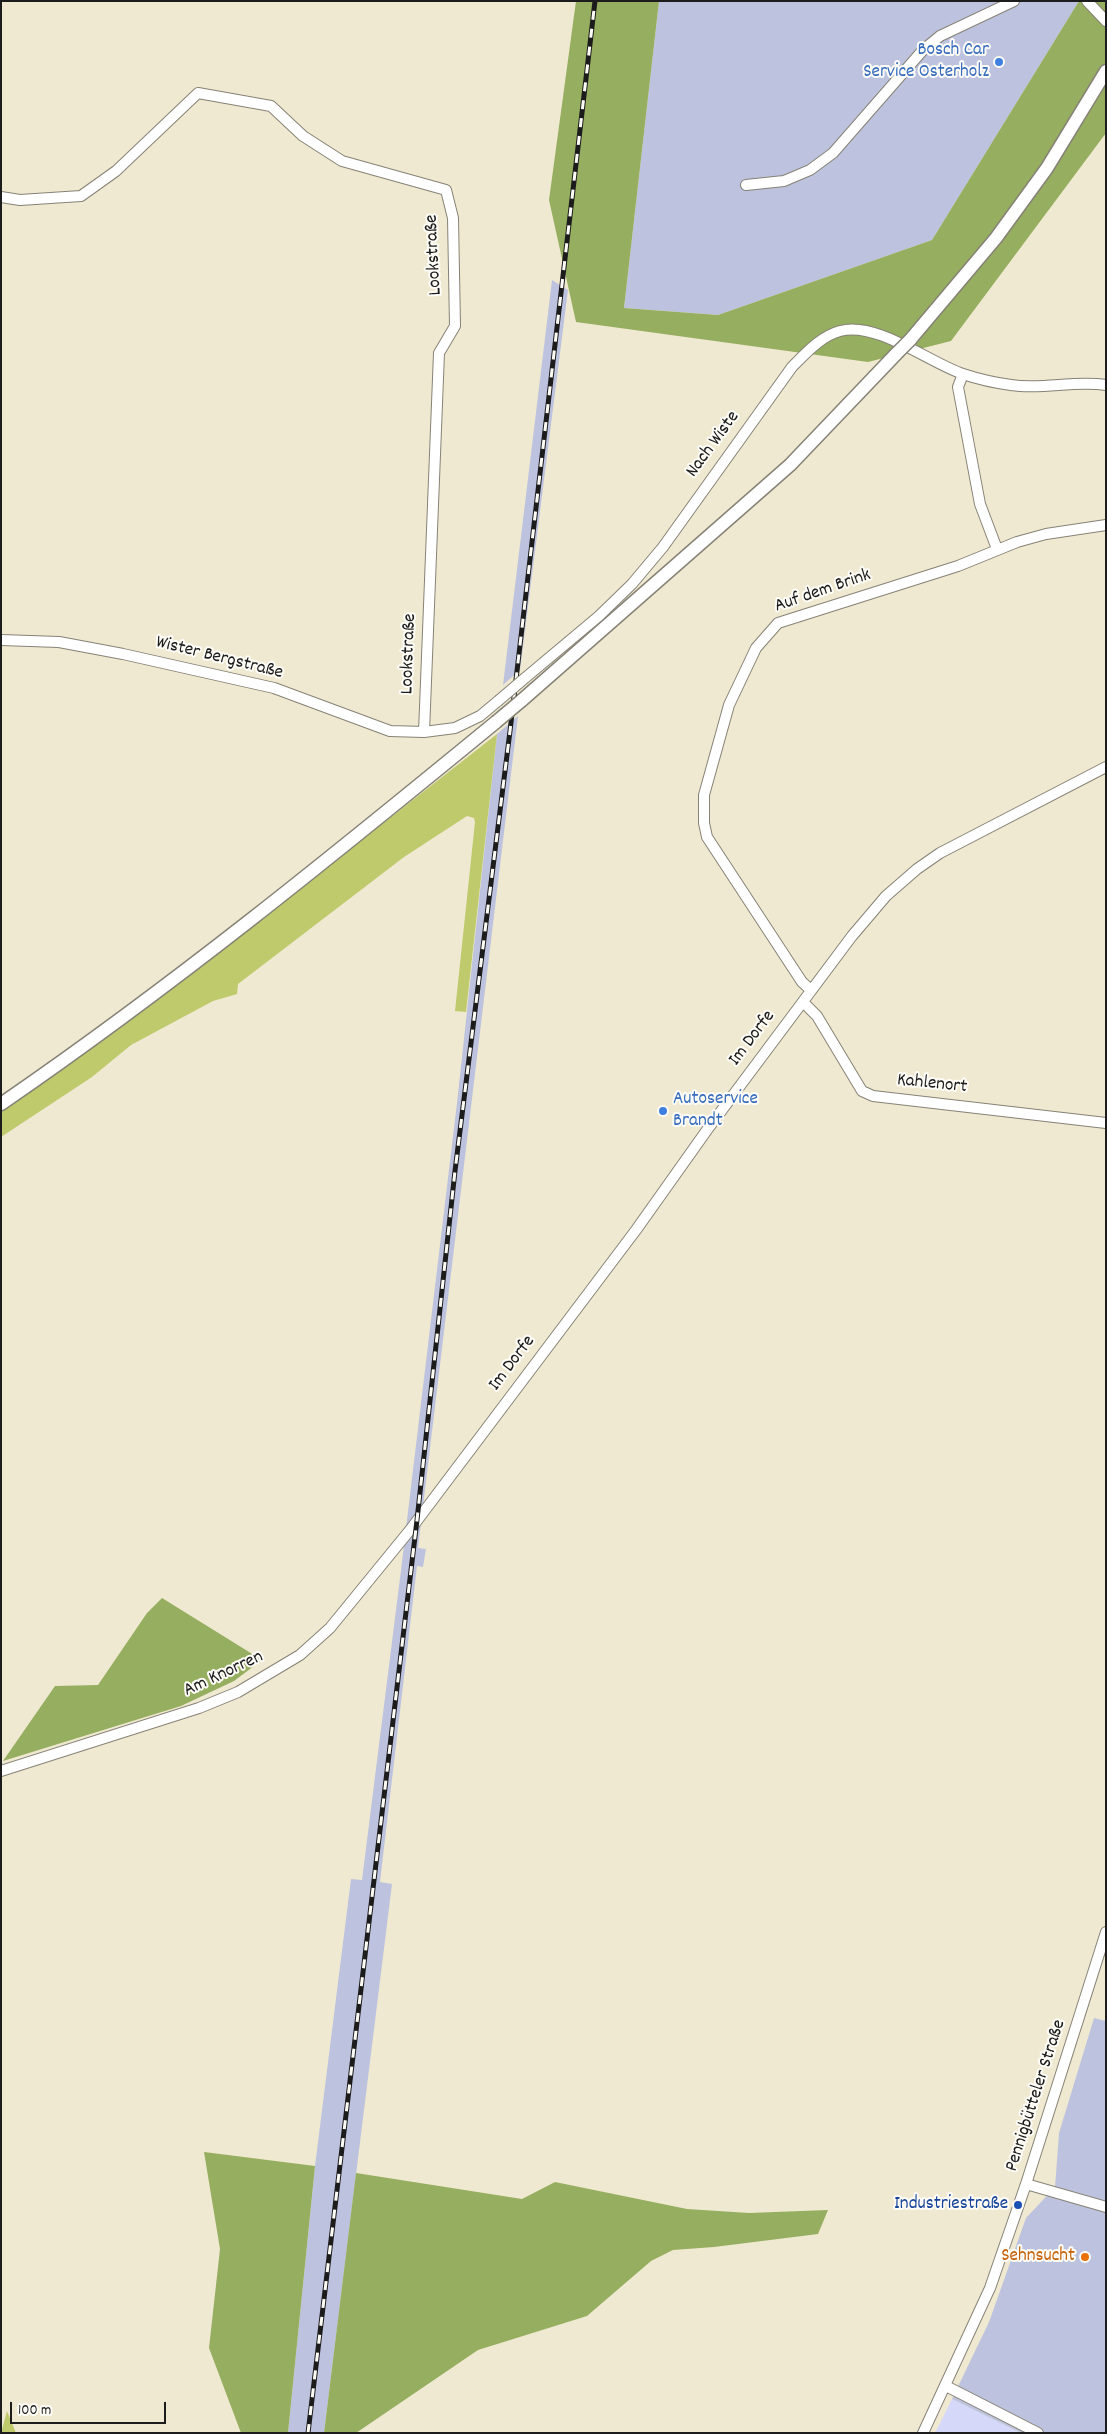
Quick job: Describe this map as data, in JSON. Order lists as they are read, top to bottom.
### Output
{
  "streets": {
    "street": [
      "Lookstraße",
      "Nach Wiste",
      "Auf dem Brink",
      "Wister Bergstraße",
      "Im Dorfe",
      "Kahlenort",
      "Am Knorren",
      "Pennigbütteler Straße"
    ]
  },
  "crossings": [
    ["Lookstraße", "Wister Bergstraße"],
    ["Nach Wiste", "Wister Bergstraße"],
    ["Auf dem Brink", "Im Dorfe"],
    ["Im Dorfe", "Kahlenort"],
    ["Im Dorfe", "Am Knorren"]
  ],
  "places": [
    "Bosch Car Service Osterholz",
    "Autoservice Brandt",
    "Industriestraße",
    "Sehnsucht"
  ],
  "scale_bar": "100 m"
}
